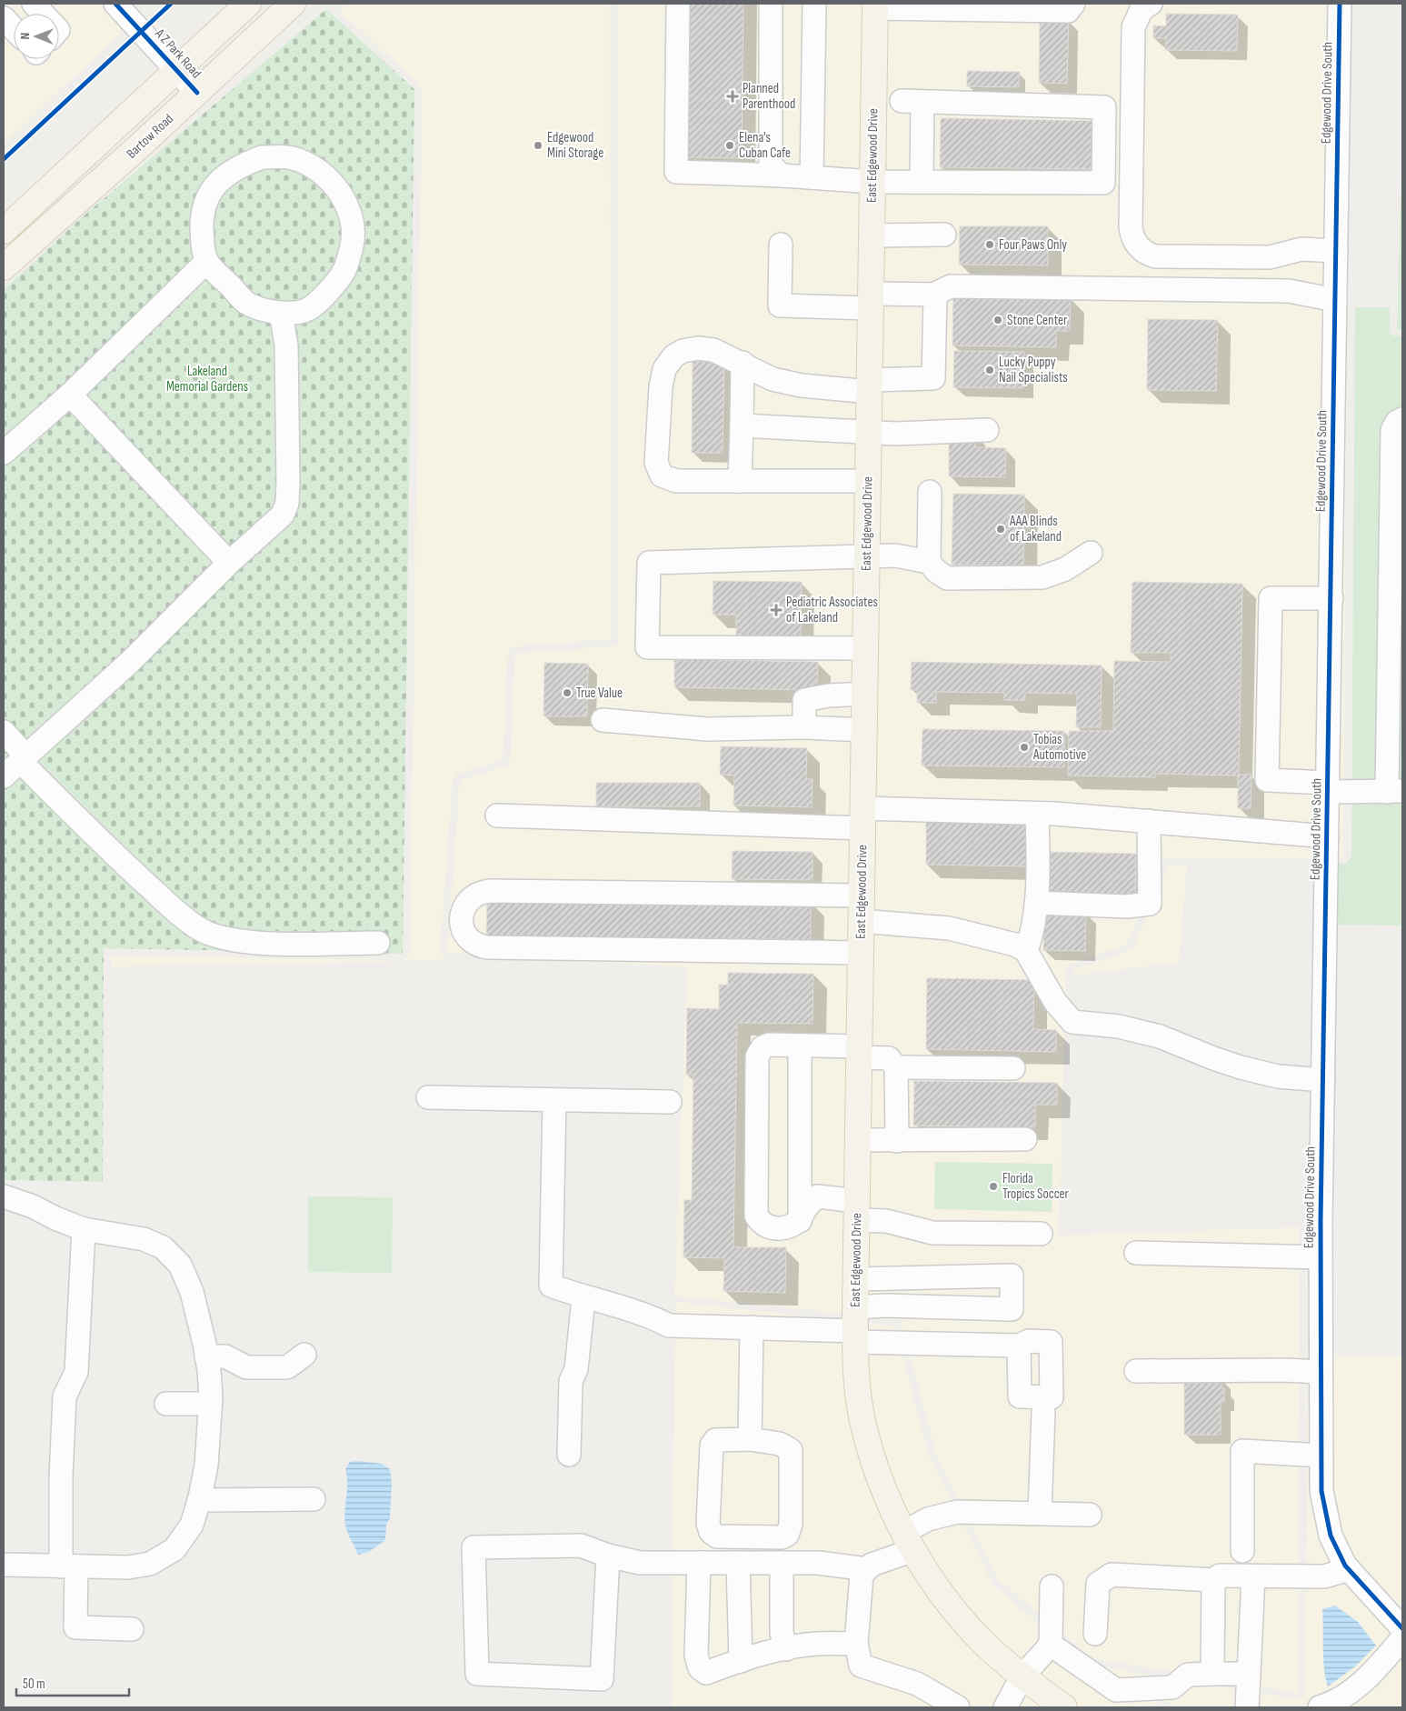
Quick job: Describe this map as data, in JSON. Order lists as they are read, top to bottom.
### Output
{
  "streets": {
    "main road": ["Bartow Road", "East Edgewood Drive"],
    "street": ["A Z Park Road", "Edgewood Drive South"]
  },
  "crossings": [
    ["A Z Park Road", "Bartow Road"]
  ],
  "parks": ["Lakeland Memorial Gardens"],
  "places": {
    "health": ["Planned Parenthood", "Pediatric Associates of Lakeland"],
    "other": [
      "Edgewood Mini Storage",
      "Elena's Cuban Cafe",
      "Four Paws Only",
      "Stone Center",
      "Lucky Puppy Nail Specialists",
      "AAA Blinds of Lakeland",
      "True Value",
      "Tobias Automotive",
      "Florida Tropics Soccer"
    ]
  },
  "scale_bar": "50 m",
  "north": "left"
}
